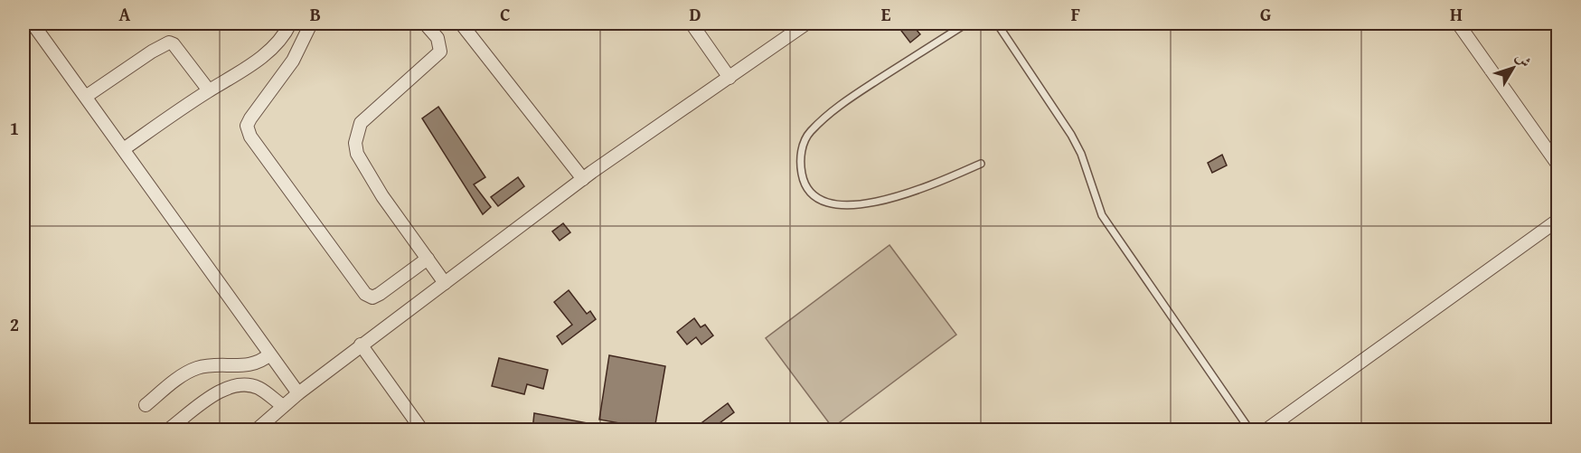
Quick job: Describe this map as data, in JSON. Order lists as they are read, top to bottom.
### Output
{
  "north": "top right",
  "grid": {
    "columns": [
      "A",
      "B",
      "C",
      "D",
      "E",
      "F",
      "G",
      "H"
    ],
    "rows": ["1", "2"]
  }
}
